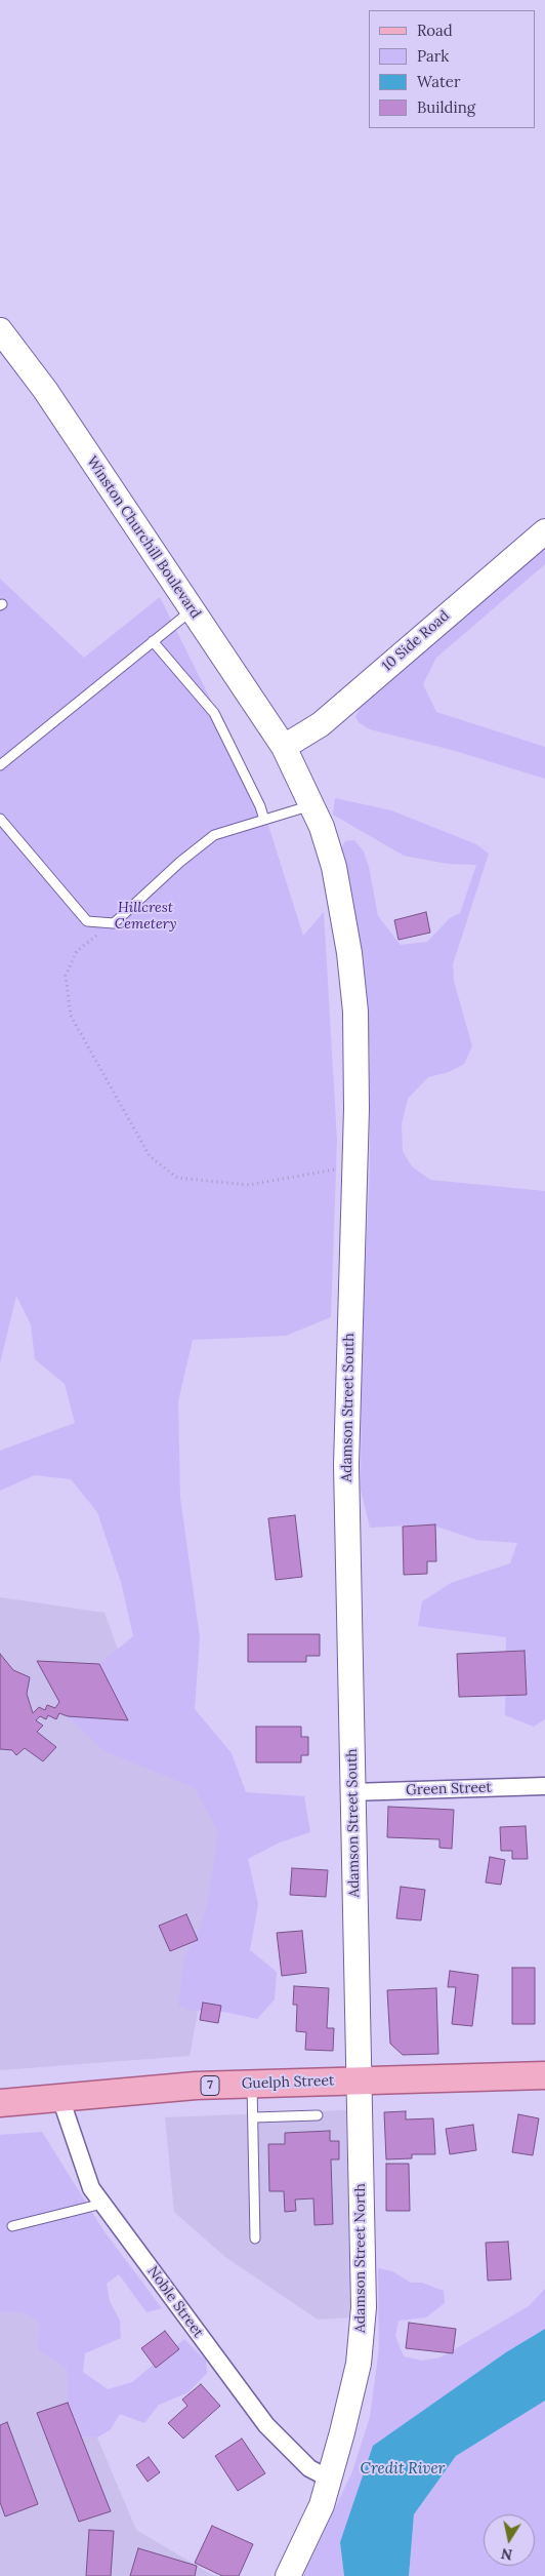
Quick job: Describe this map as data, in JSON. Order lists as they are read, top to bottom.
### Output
{
  "streets": {
    "main road": [
      "Winston Churchill Boulevard",
      "10 Side Road",
      "Adamson Street South",
      "Guelph Street",
      "7",
      "Adamson Street North"
    ],
    "street": ["Green Street", "Noble Street"]
  },
  "crossings": [
    ["Winston Churchill Boulevard", "10 Side Road"],
    ["Winston Churchill Boulevard", "Adamson Street South"],
    ["10 Side Road", "Adamson Street South"],
    ["Adamson Street South", "Green Street"],
    ["Adamson Street South", "Guelph Street"],
    ["Adamson Street South", "Adamson Street North"],
    ["Guelph Street", "Adamson Street North"],
    ["Guelph Street", "Noble Street"],
    ["Adamson Street North", "Noble Street"]
  ],
  "water": ["Credit River"],
  "parks": ["Hillcrest Cemetery"],
  "legend": [
    "Road",
    "Park",
    "Water",
    "Building"
  ],
  "north": "bottom"
}
